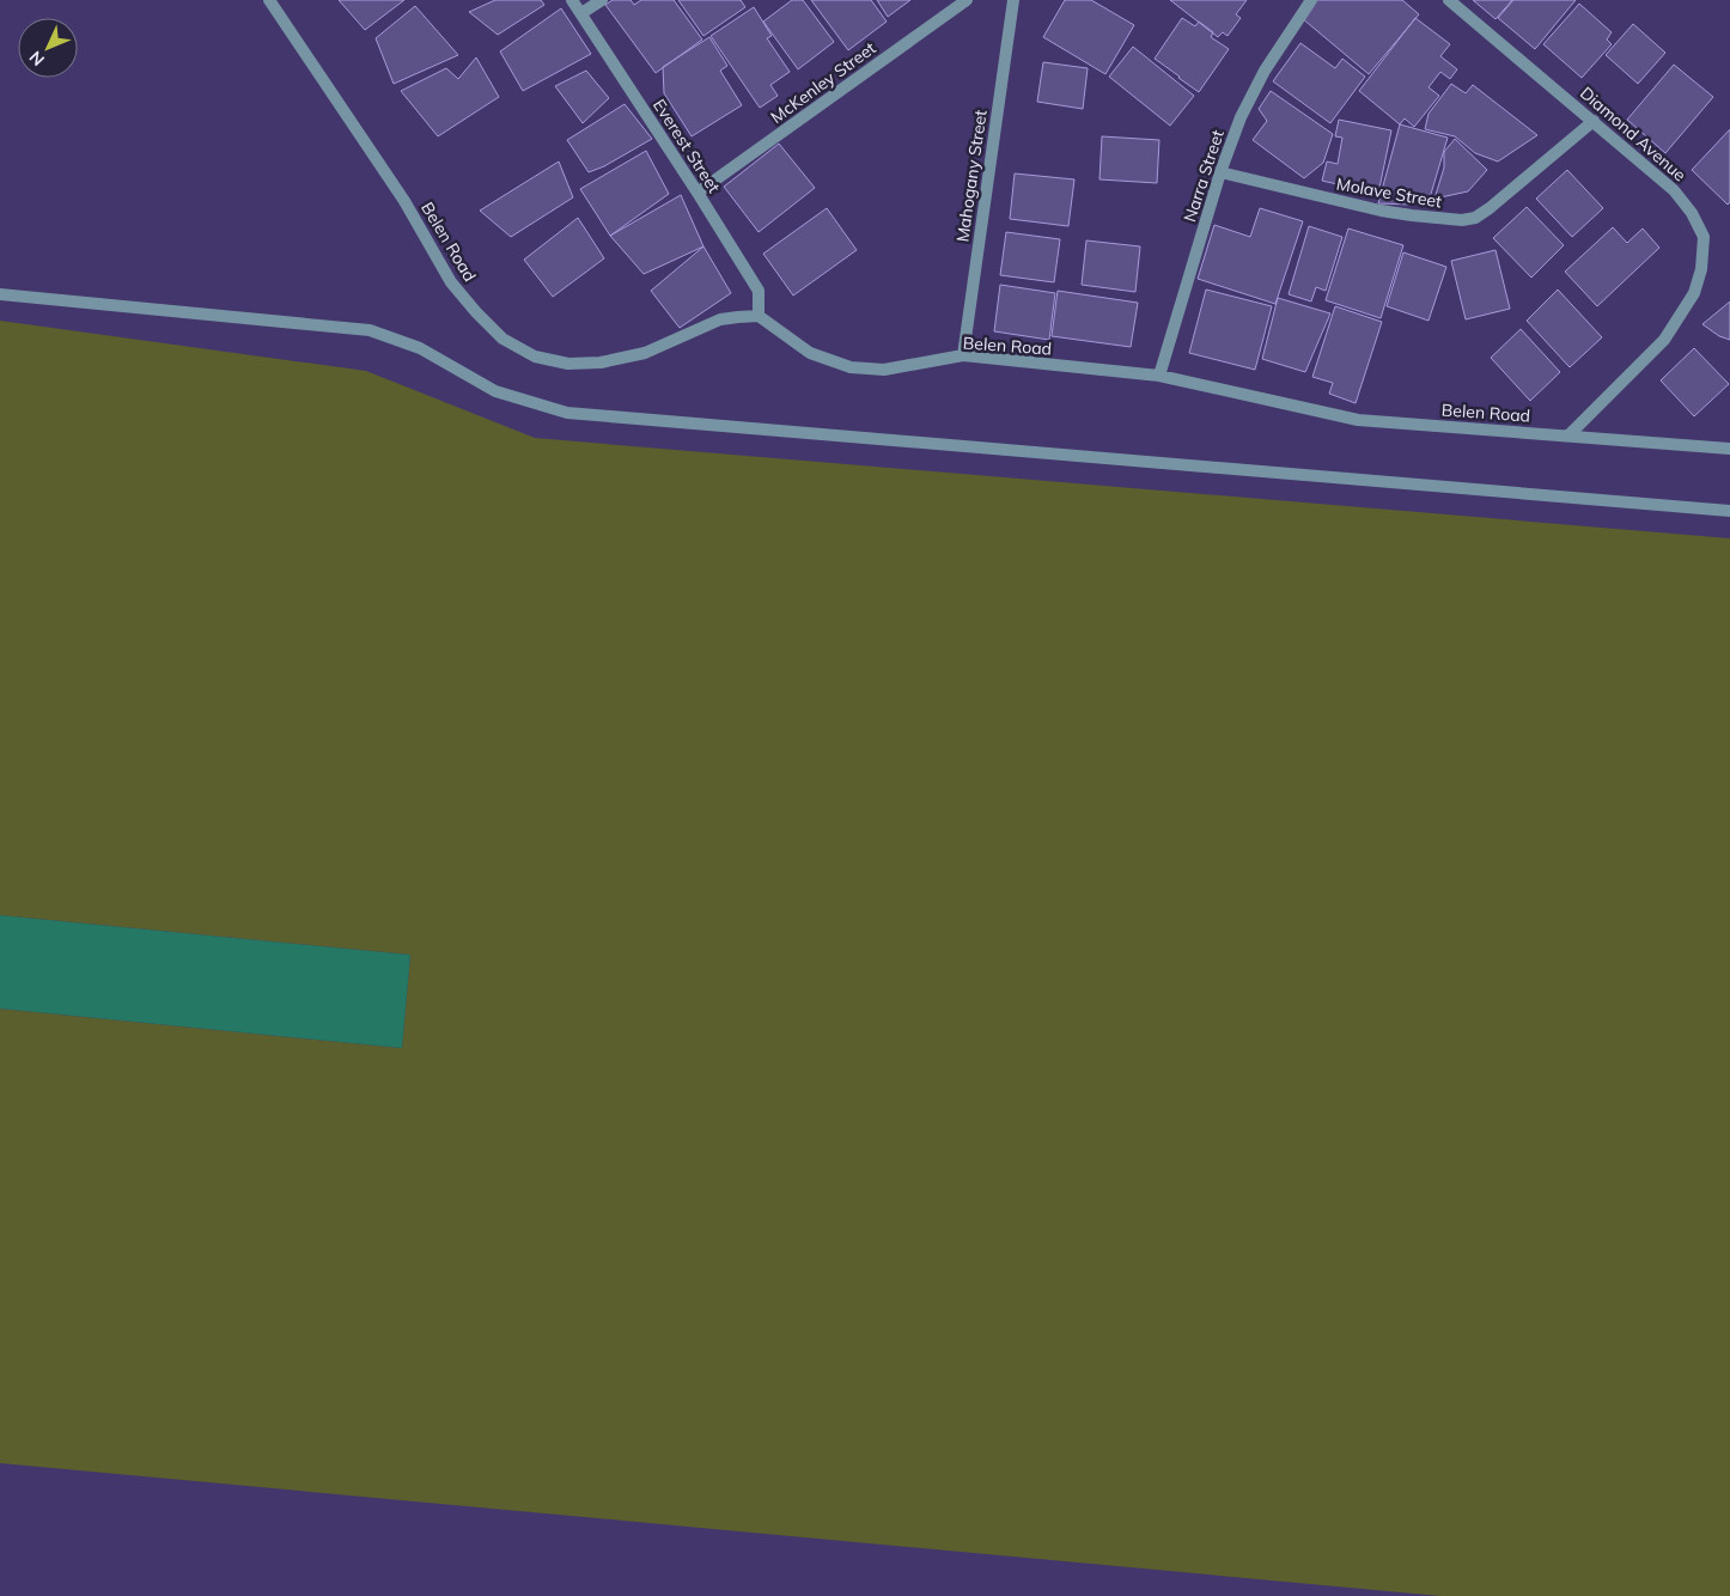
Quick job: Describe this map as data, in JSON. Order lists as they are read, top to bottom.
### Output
{
  "streets": {
    "street": [
      "McKenley Street",
      "Diamond Avenue",
      "Everest Street",
      "Mahogany Street",
      "Narra Street",
      "Molave Street",
      "Belen Road"
    ]
  },
  "crossings": [
    ["McKenley Street", "Everest Street"],
    ["Diamond Avenue", "Molave Street"],
    ["Diamond Avenue", "Belen Road"],
    ["Everest Street", "Belen Road"],
    ["Mahogany Street", "Belen Road"],
    ["Narra Street", "Molave Street"],
    ["Narra Street", "Belen Road"]
  ],
  "north": "bottom left"
}
